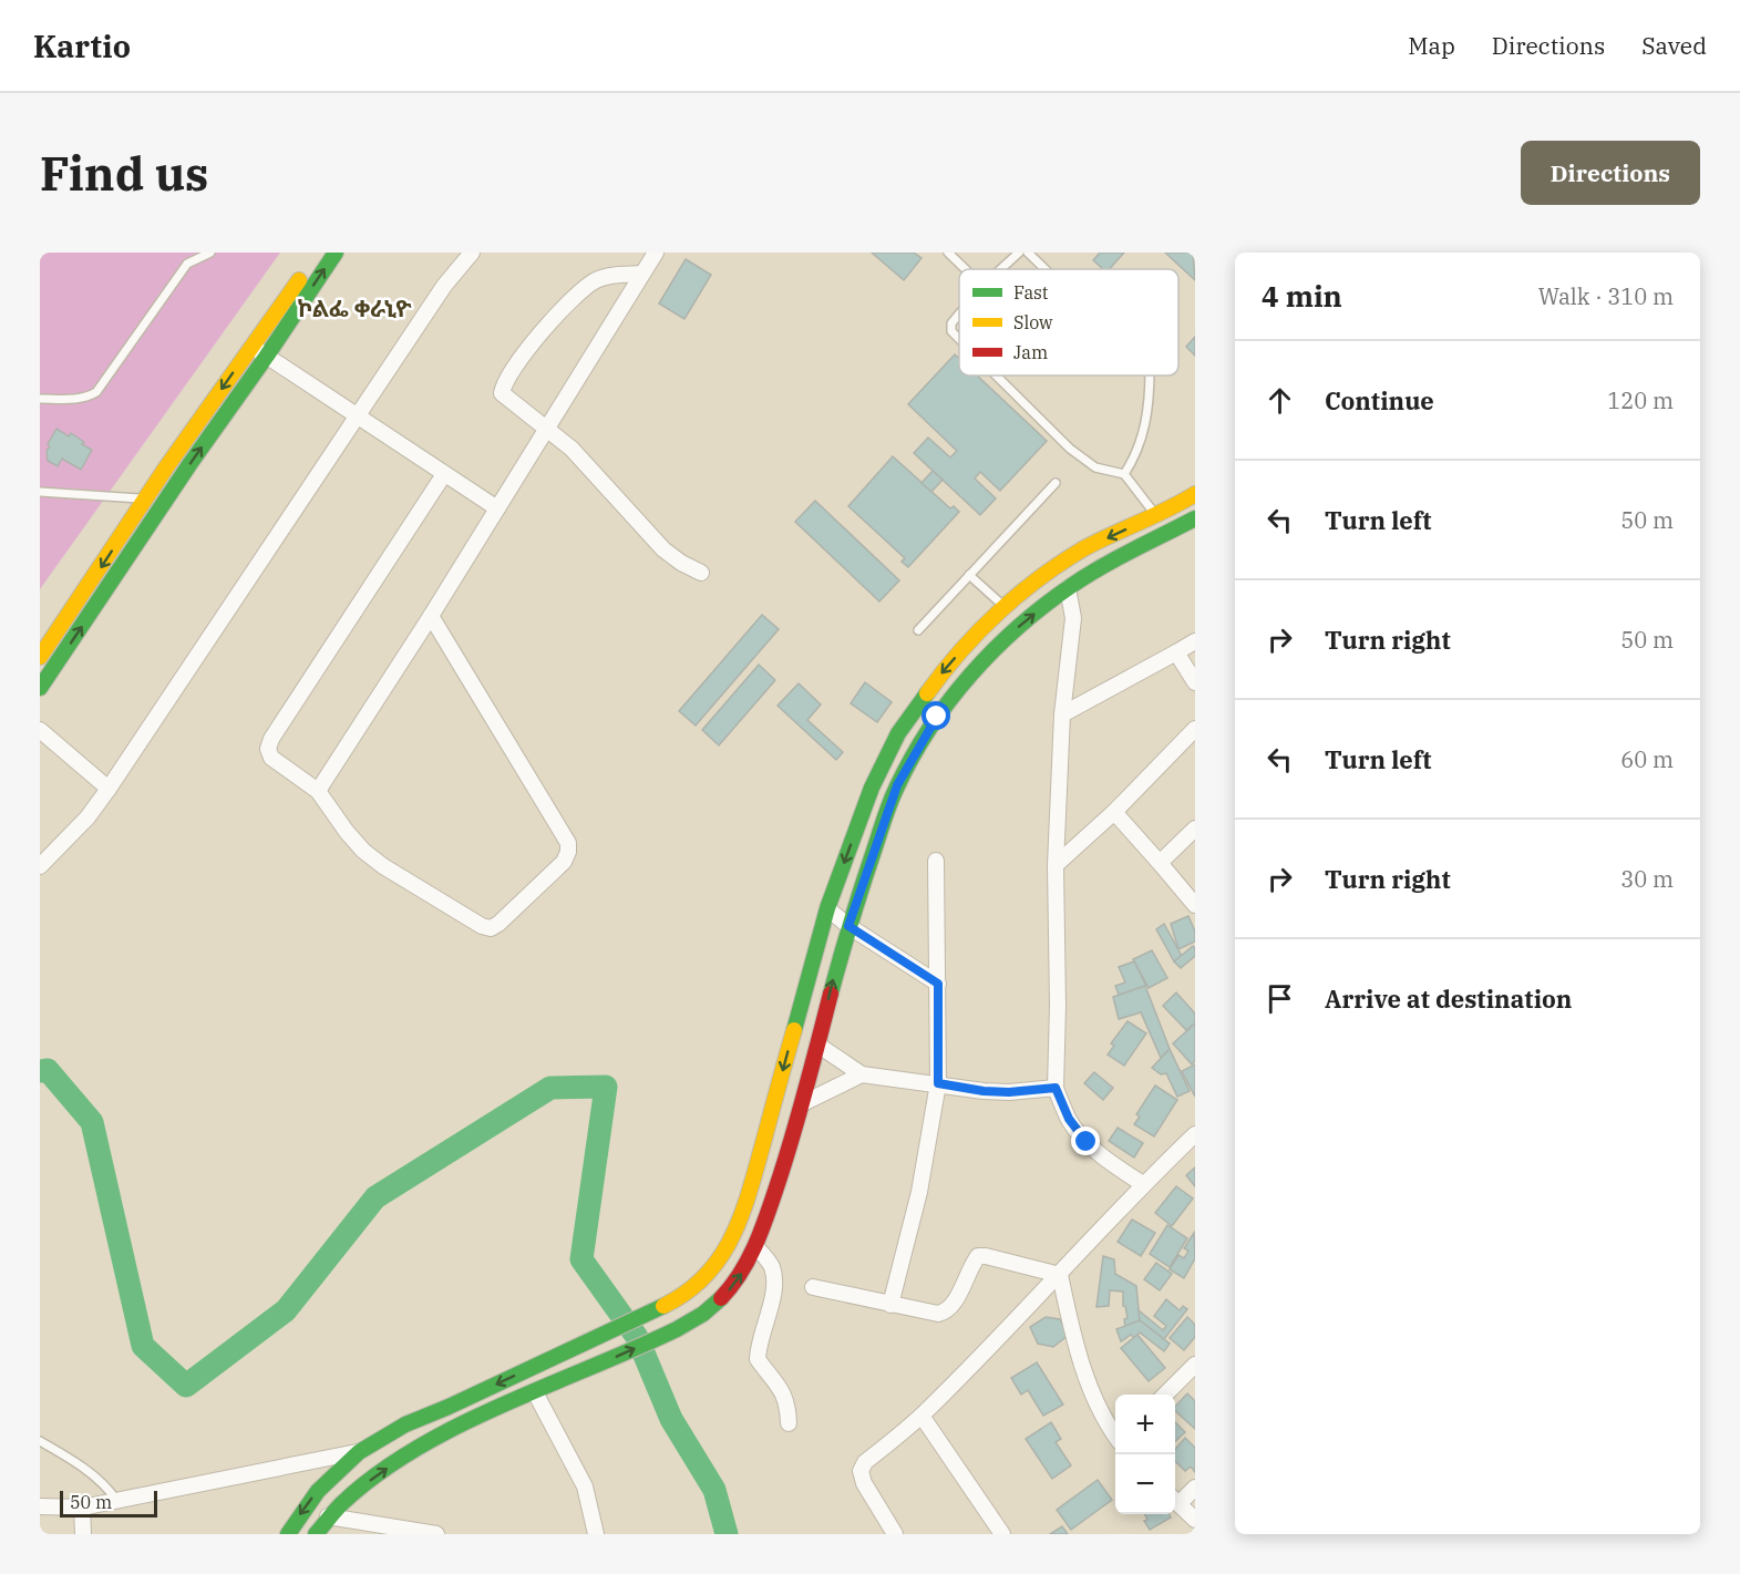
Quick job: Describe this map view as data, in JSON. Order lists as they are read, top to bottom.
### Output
{
  "districts": ["ኮልፌ ቀራኒዮ"],
  "legend": ["Fast", "Slow", "Jam"],
  "scale_bar": "50 m",
  "page": {
    "header": "Kartio",
    "nav": ["Map", "Directions", "Saved"],
    "buttons": "Directions",
    "title": "Find us",
    "heading": ["4 min", "Walk · 310 m"],
    "list": [
      ["Continue", "120 m"],
      ["Turn left", "50 m"],
      ["Turn right", "50 m"],
      ["Turn left", "60 m"],
      ["Turn right", "30 m"],
      "Arrive at destination"
    ],
    "map_buttons": ["+", "−"],
    "scale": "50 m"
  }
}
